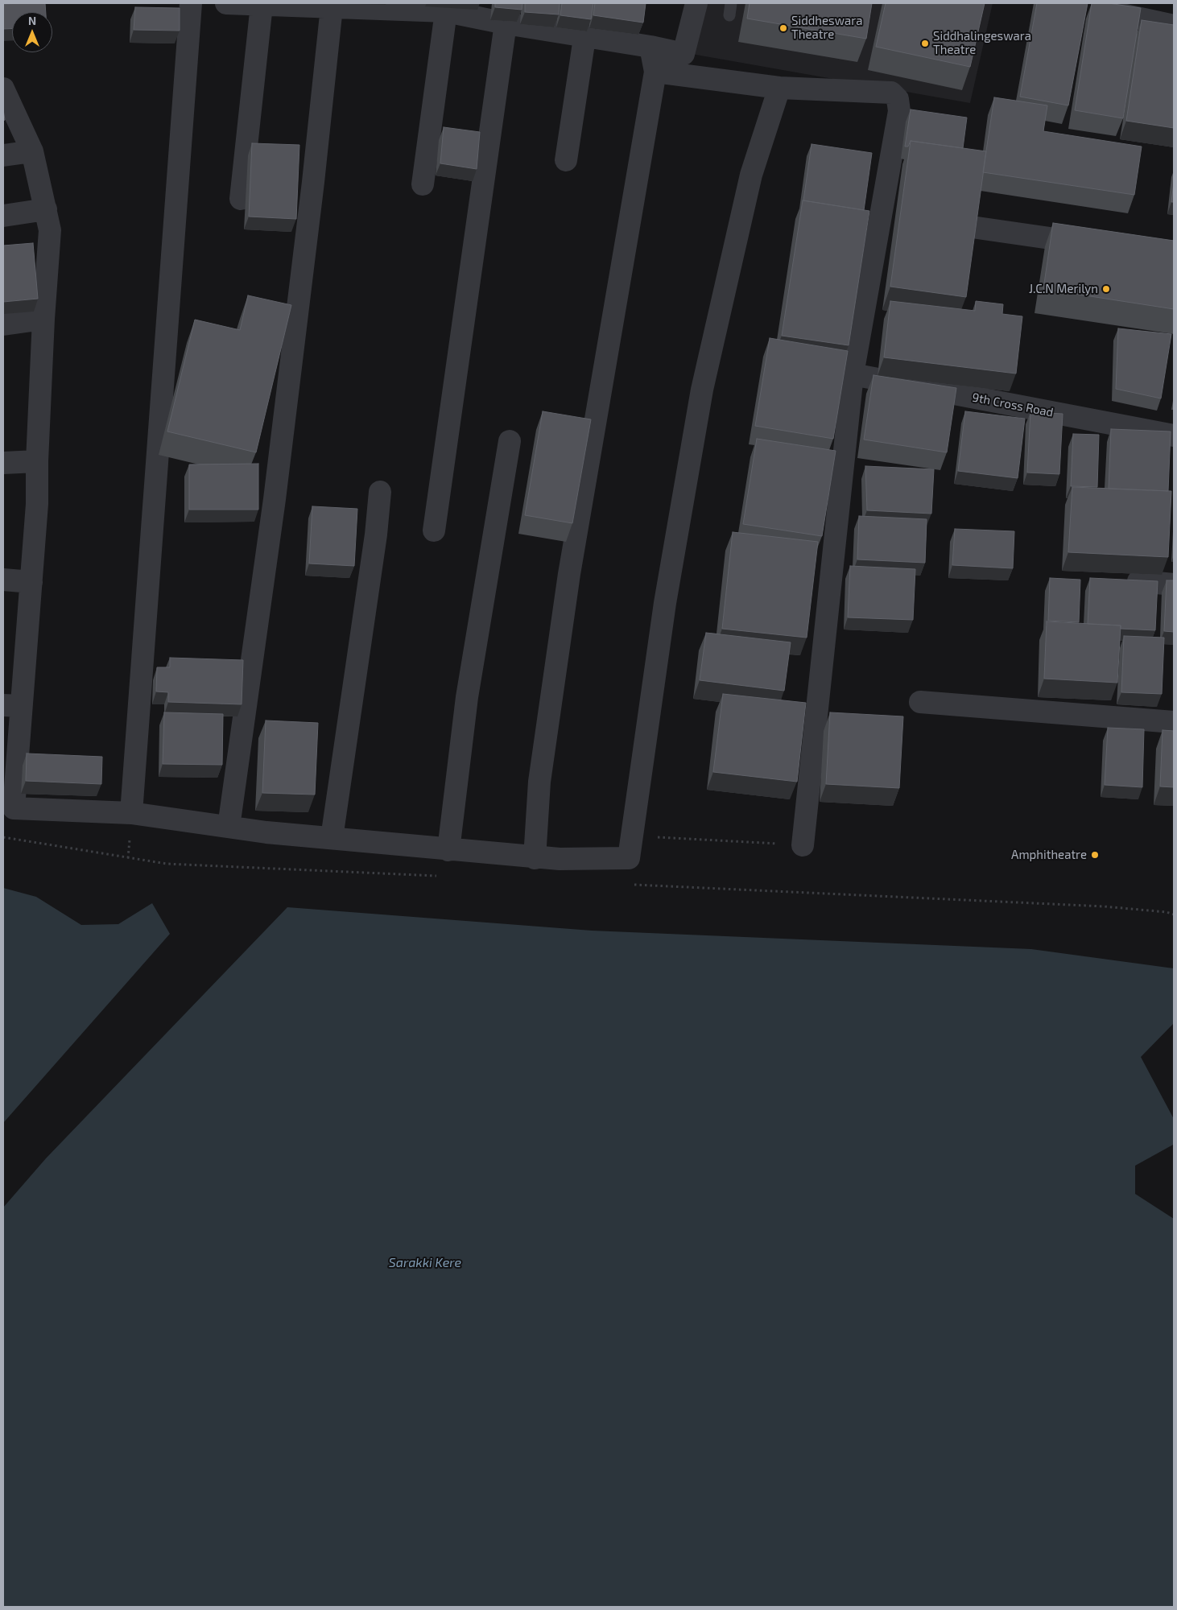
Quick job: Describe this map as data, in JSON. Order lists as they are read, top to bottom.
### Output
{
  "streets": {
    "street": ["9th Cross Road"]
  },
  "water": ["Sarakki Kere"],
  "places": [
    "Siddheswara Theatre",
    "Siddhalingeswara Theatre",
    "J.C.N Merilyn",
    "Amphitheatre"
  ],
  "north": "top"
}
